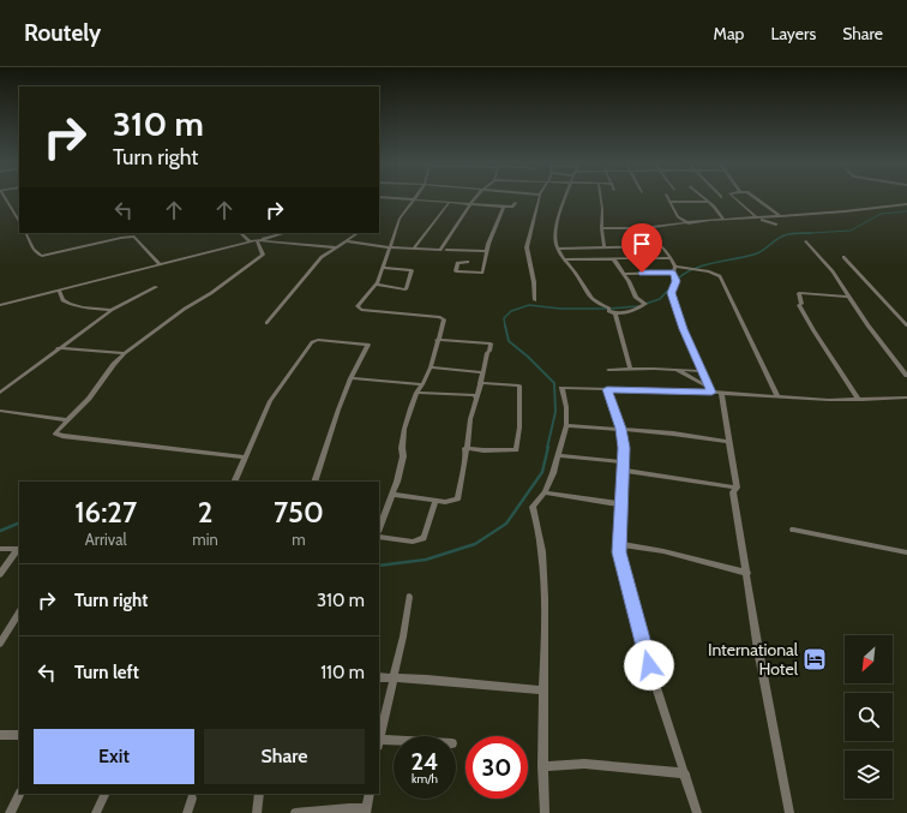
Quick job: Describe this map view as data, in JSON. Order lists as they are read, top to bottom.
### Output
{
  "places": {
    "hotel": ["International Hotel"]
  },
  "north": "bottom left",
  "page": {
    "header": "Routely",
    "nav": ["Map", "Layers", "Share"],
    "turn": ["310 m", "Turn right"],
    "eta": [
      "16:27",
      "Arrival",
      "2",
      "min",
      "750",
      "m"
    ],
    "list": [
      {
        "name": "Turn right",
        "value": "310 m"
      },
      {
        "name": "Turn left",
        "value": "110 m"
      }
    ],
    "buttons": ["Exit", "Share"],
    "speed": "24 km/h",
    "limit": "30"
  }
}
